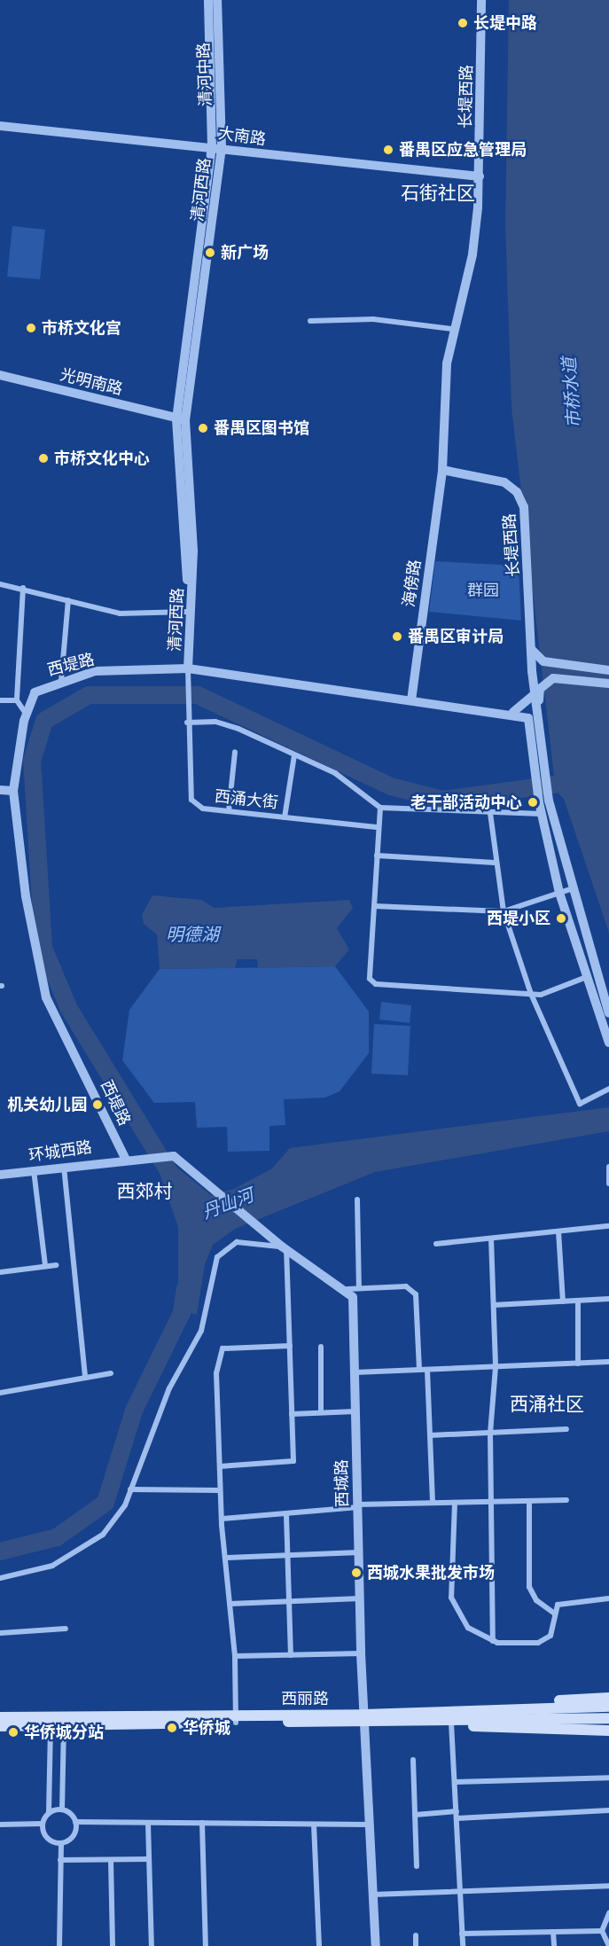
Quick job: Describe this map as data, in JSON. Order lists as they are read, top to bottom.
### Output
{
  "streets": {
    "main road": ["西丽路"],
    "street": [
      "清河中路",
      "长堤西路",
      "大南路",
      "清河西路",
      "光明南路",
      "海傍路",
      "西堤路",
      "西涌大街",
      "环城西路",
      "西城路"
    ]
  },
  "crossings": [
    ["清河中路", "大南路"],
    ["清河中路", "清河西路"],
    ["长堤西路", "大南路"],
    ["长堤西路", "海傍路"],
    ["大南路", "清河西路"],
    ["清河西路", "光明南路"],
    ["清河西路", "西堤路"],
    ["清河西路", "西涌大街"],
    ["海傍路", "西堤路"],
    ["西堤路", "西涌大街"],
    ["西堤路", "环城西路"],
    ["西城路", "西丽路"]
  ],
  "districts": ["石街社区", "西郊村", "西涌社区"],
  "water": ["市桥水道", "明德湖", "丹山河"],
  "parks": ["群园"],
  "places": [
    "长堤中路",
    "番禺区应急管理局",
    "新广场",
    "市桥文化宫",
    "番禺区图书馆",
    "市桥文化中心",
    "番禺区审计局",
    "老干部活动中心",
    "西堤小区",
    "机关幼儿园",
    "西城水果批发市场",
    "华侨城",
    "华侨城分站"
  ]
}
